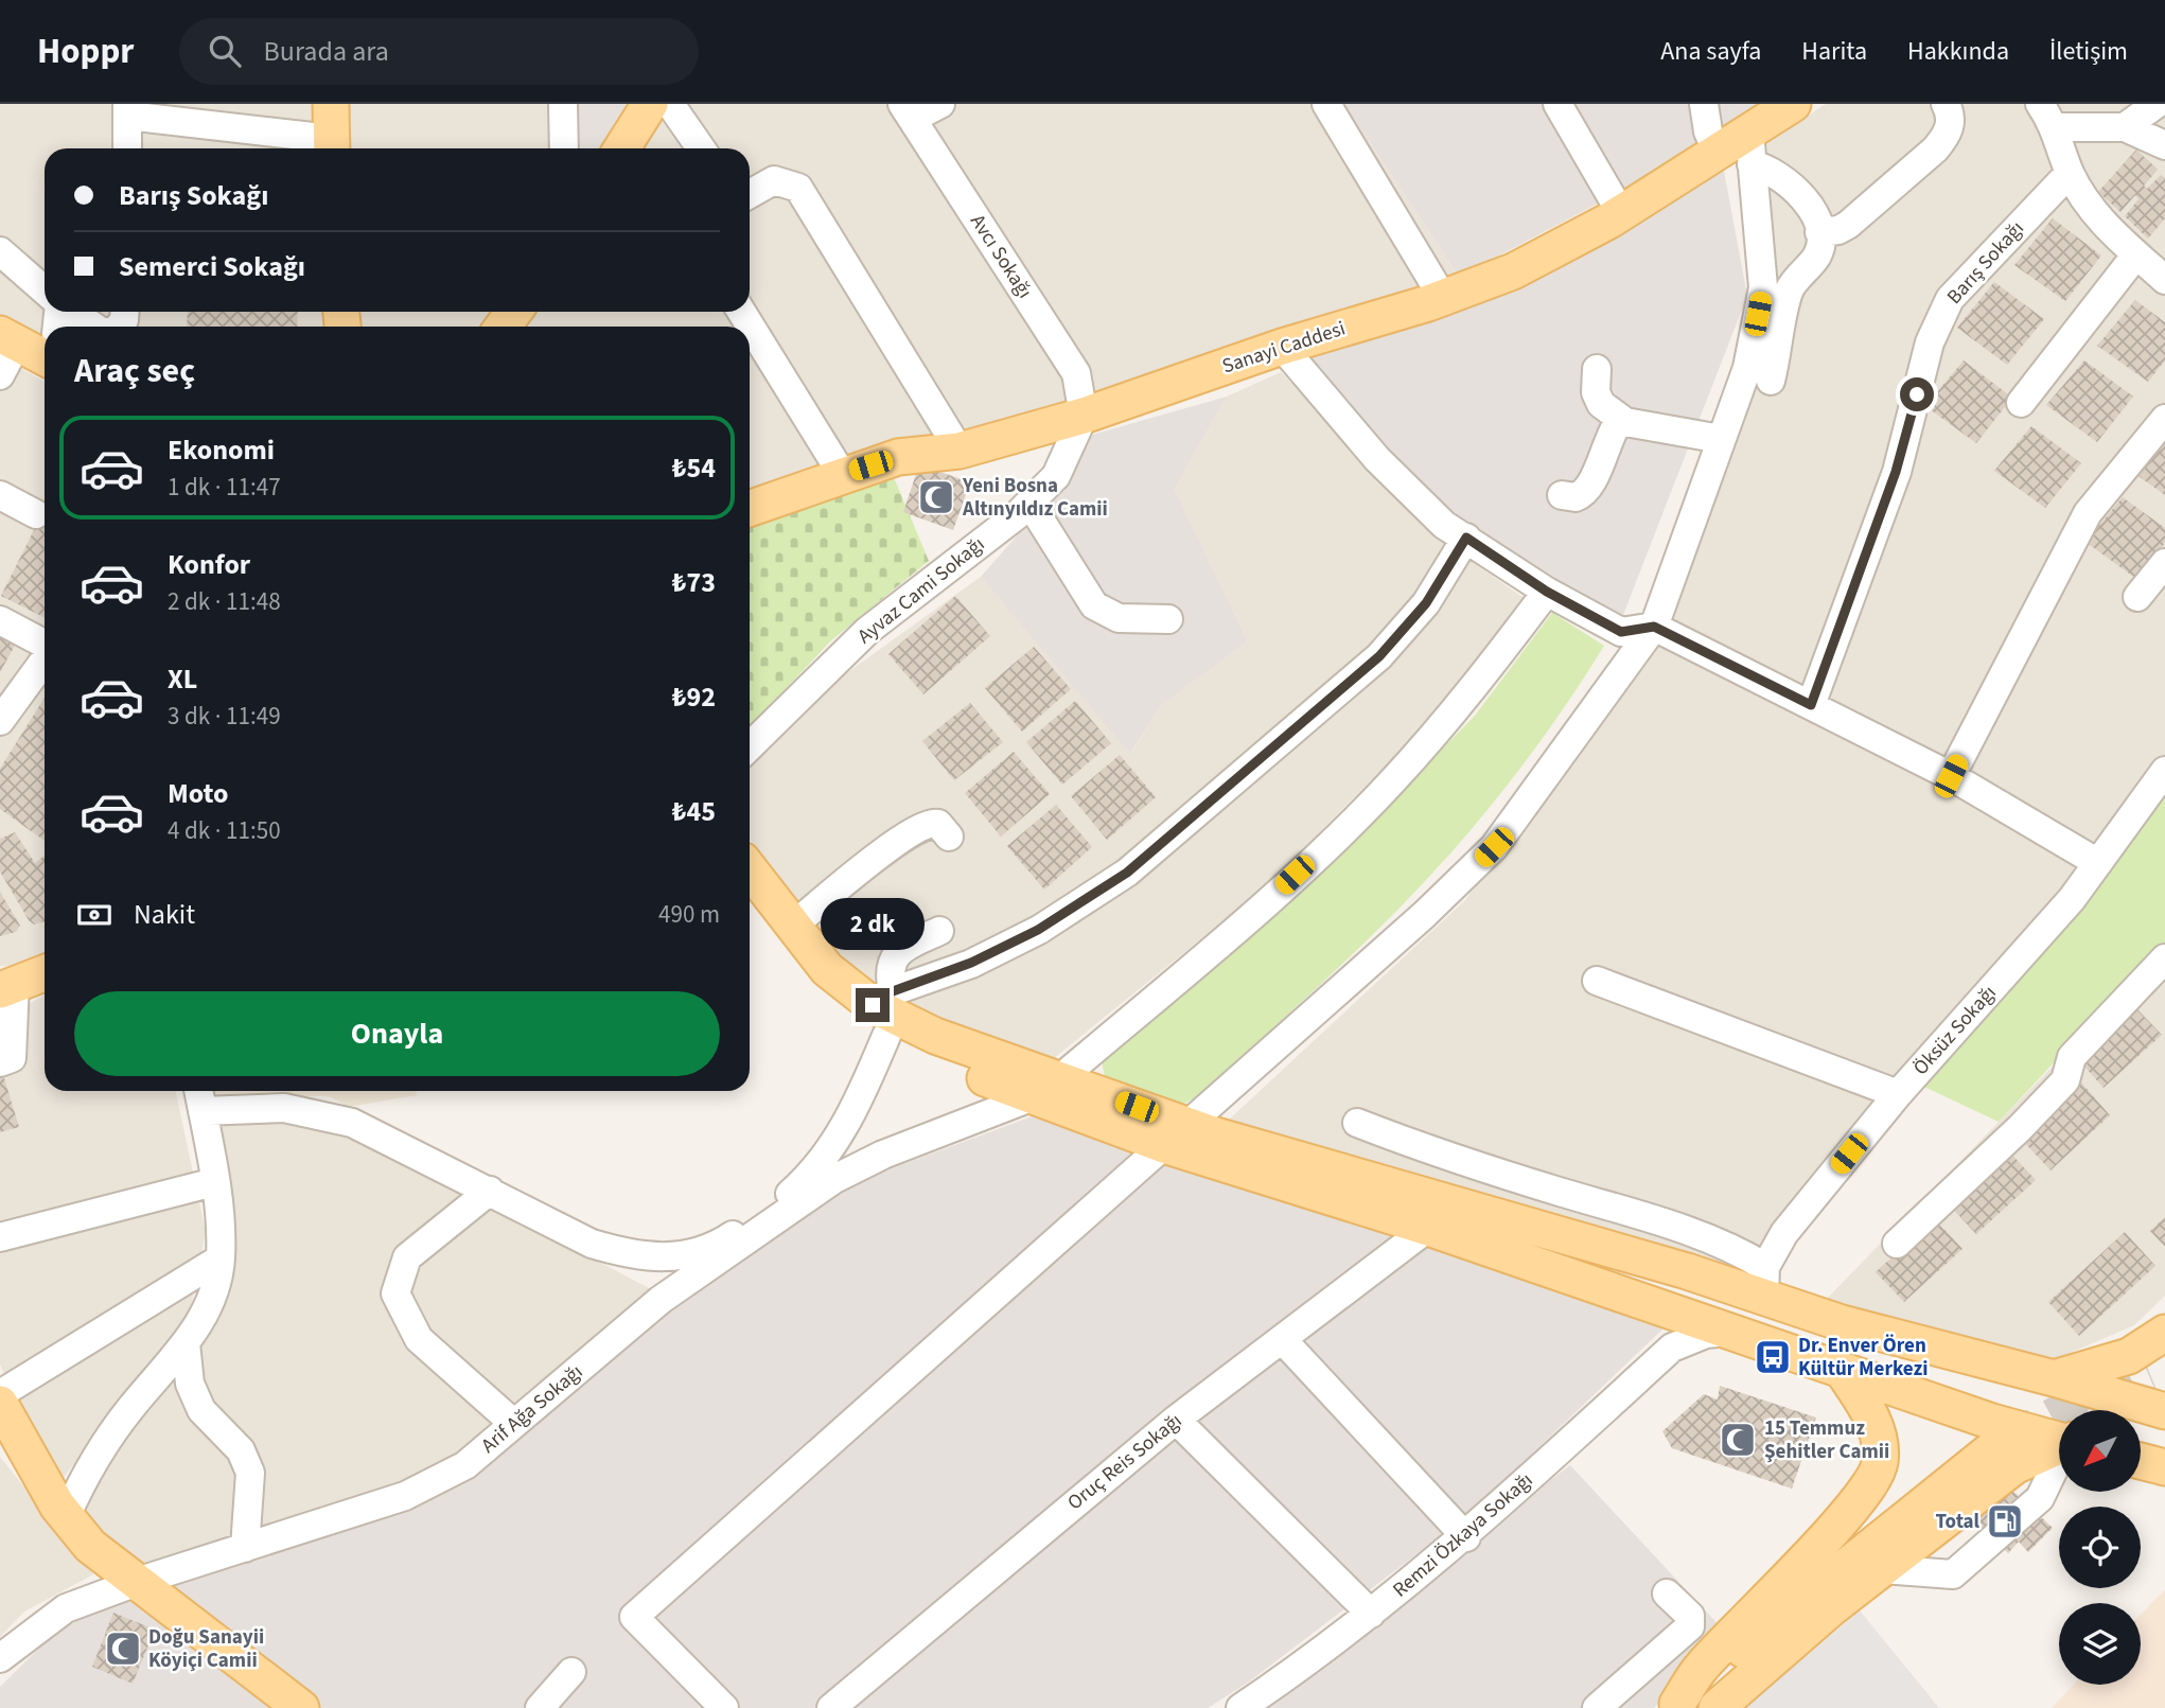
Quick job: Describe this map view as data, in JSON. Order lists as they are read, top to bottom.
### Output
{
  "streets": {
    "main road": ["Sanayi Caddesi"],
    "street": [
      "Avcı Sokağı",
      "Barış Sokağı",
      "Ayvaz Cami Sokağı",
      "Öksüz Sokağı",
      "Arif Ağa Sokağı",
      "Oruç Reis Sokağı",
      "Remzi Özkaya Sokağı"
    ]
  },
  "crossings": [
    ["Avcı Sokağı", "Sanayi Caddesi"],
    ["Avcı Sokağı", "Ayvaz Cami Sokağı"],
    ["Sanayi Caddesi", "Ayvaz Cami Sokağı"]
  ],
  "places": {
    "mosque": ["Yeni Bosna Altınyıldız Camii", "15 Temmuz Şehitler Camii", "Doğu Sanayii Köyiçi Camii"],
    "bus stop": ["Dr. Enver Ören Kültür Merkezi"],
    "fuel station": ["Total"]
  },
  "north": "bottom left",
  "page": {
    "header": "Hoppr",
    "search": "Burada ara",
    "nav": [
      "Ana sayfa",
      "Harita",
      "Hakkında",
      "İletişim"
    ],
    "banner": ["Barış Sokağı", "Semerci Sokağı"],
    "heading": "Araç seç",
    "list": [
      {
        "name": "Ekonomi",
        "note": "1 dk · 11:47",
        "value": "₺54"
      },
      {
        "name": "Konfor",
        "note": "2 dk · 11:48",
        "value": "₺73"
      },
      {
        "name": "XL",
        "note": "3 dk · 11:49",
        "value": "₺92"
      },
      {
        "name": "Moto",
        "note": "4 dk · 11:50",
        "value": "₺45"
      }
    ],
    "pay": ["Nakit", "490 m"],
    "bubble": "2 dk",
    "buttons": "Onayla"
  }
}
